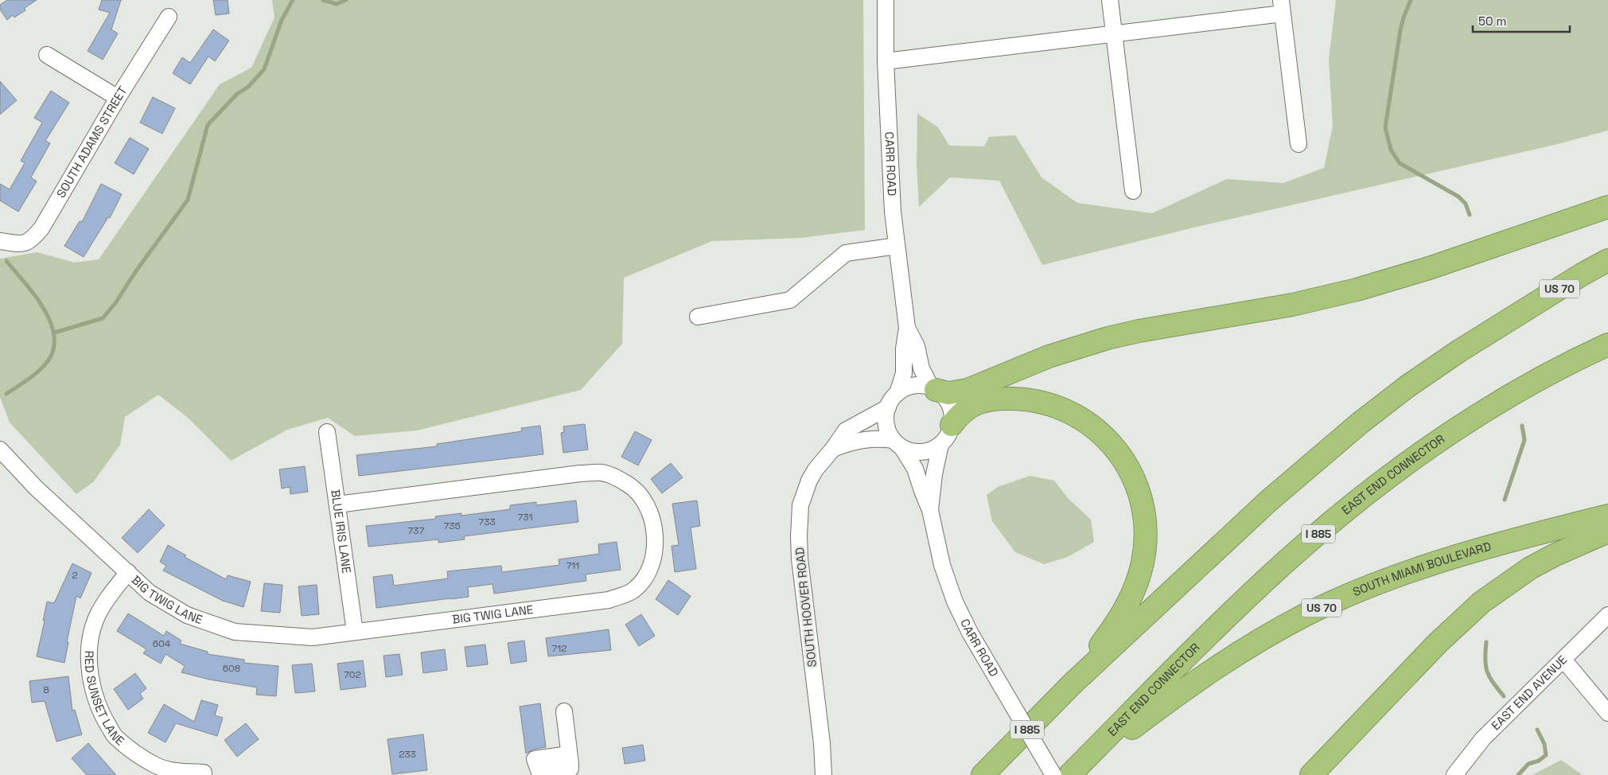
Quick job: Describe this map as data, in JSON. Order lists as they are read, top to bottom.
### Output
{
  "streets": {
    "highway": [
      "US 70",
      "EAST END CONNECTOR",
      "I 885",
      "SOUTH MIAMI BOULEVARD"
    ],
    "street": [
      "SOUTH ADAMS STREET",
      "CARR ROAD",
      "BLUE IRIS LANE",
      "BIG TWIG LANE",
      "SOUTH HOOVER ROAD",
      "EAST END AVENUE",
      "RED SUNSET LANE"
    ]
  },
  "crossings": [
    ["CARR ROAD", "SOUTH HOOVER ROAD"],
    ["US 70", "I 885"],
    ["EAST END CONNECTOR", "SOUTH MIAMI BOULEVARD"],
    ["BLUE IRIS LANE", "BIG TWIG LANE"],
    ["BIG TWIG LANE", "RED SUNSET LANE"]
  ],
  "house_numbers": [
    "731",
    "733",
    "735",
    "737",
    "711",
    "2",
    "604",
    "712",
    "608",
    "702",
    "8",
    "233"
  ],
  "scale_bar": "50 m"
}
